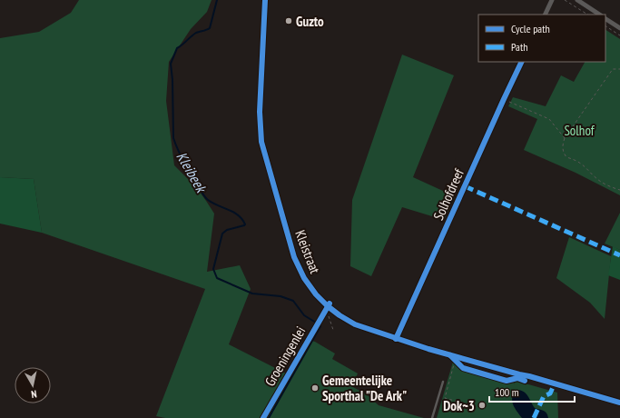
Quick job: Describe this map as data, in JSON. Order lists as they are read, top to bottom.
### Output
{
  "streets": {
    "street": ["Solhofdreef", "Kleistraat", "Groeningenlei"]
  },
  "crossings": [
    ["Solhofdreef", "Kleistraat"],
    ["Kleistraat", "Groeningenlei"]
  ],
  "water": ["Kleibeek"],
  "parks": ["Solhof"],
  "places": ["Guzto", "Gemeentelijke Sporthal \"De Ark\"", "Dok~3"],
  "legend": ["Cycle path", "Path"],
  "scale_bar": "100 m",
  "north": "bottom"
}
